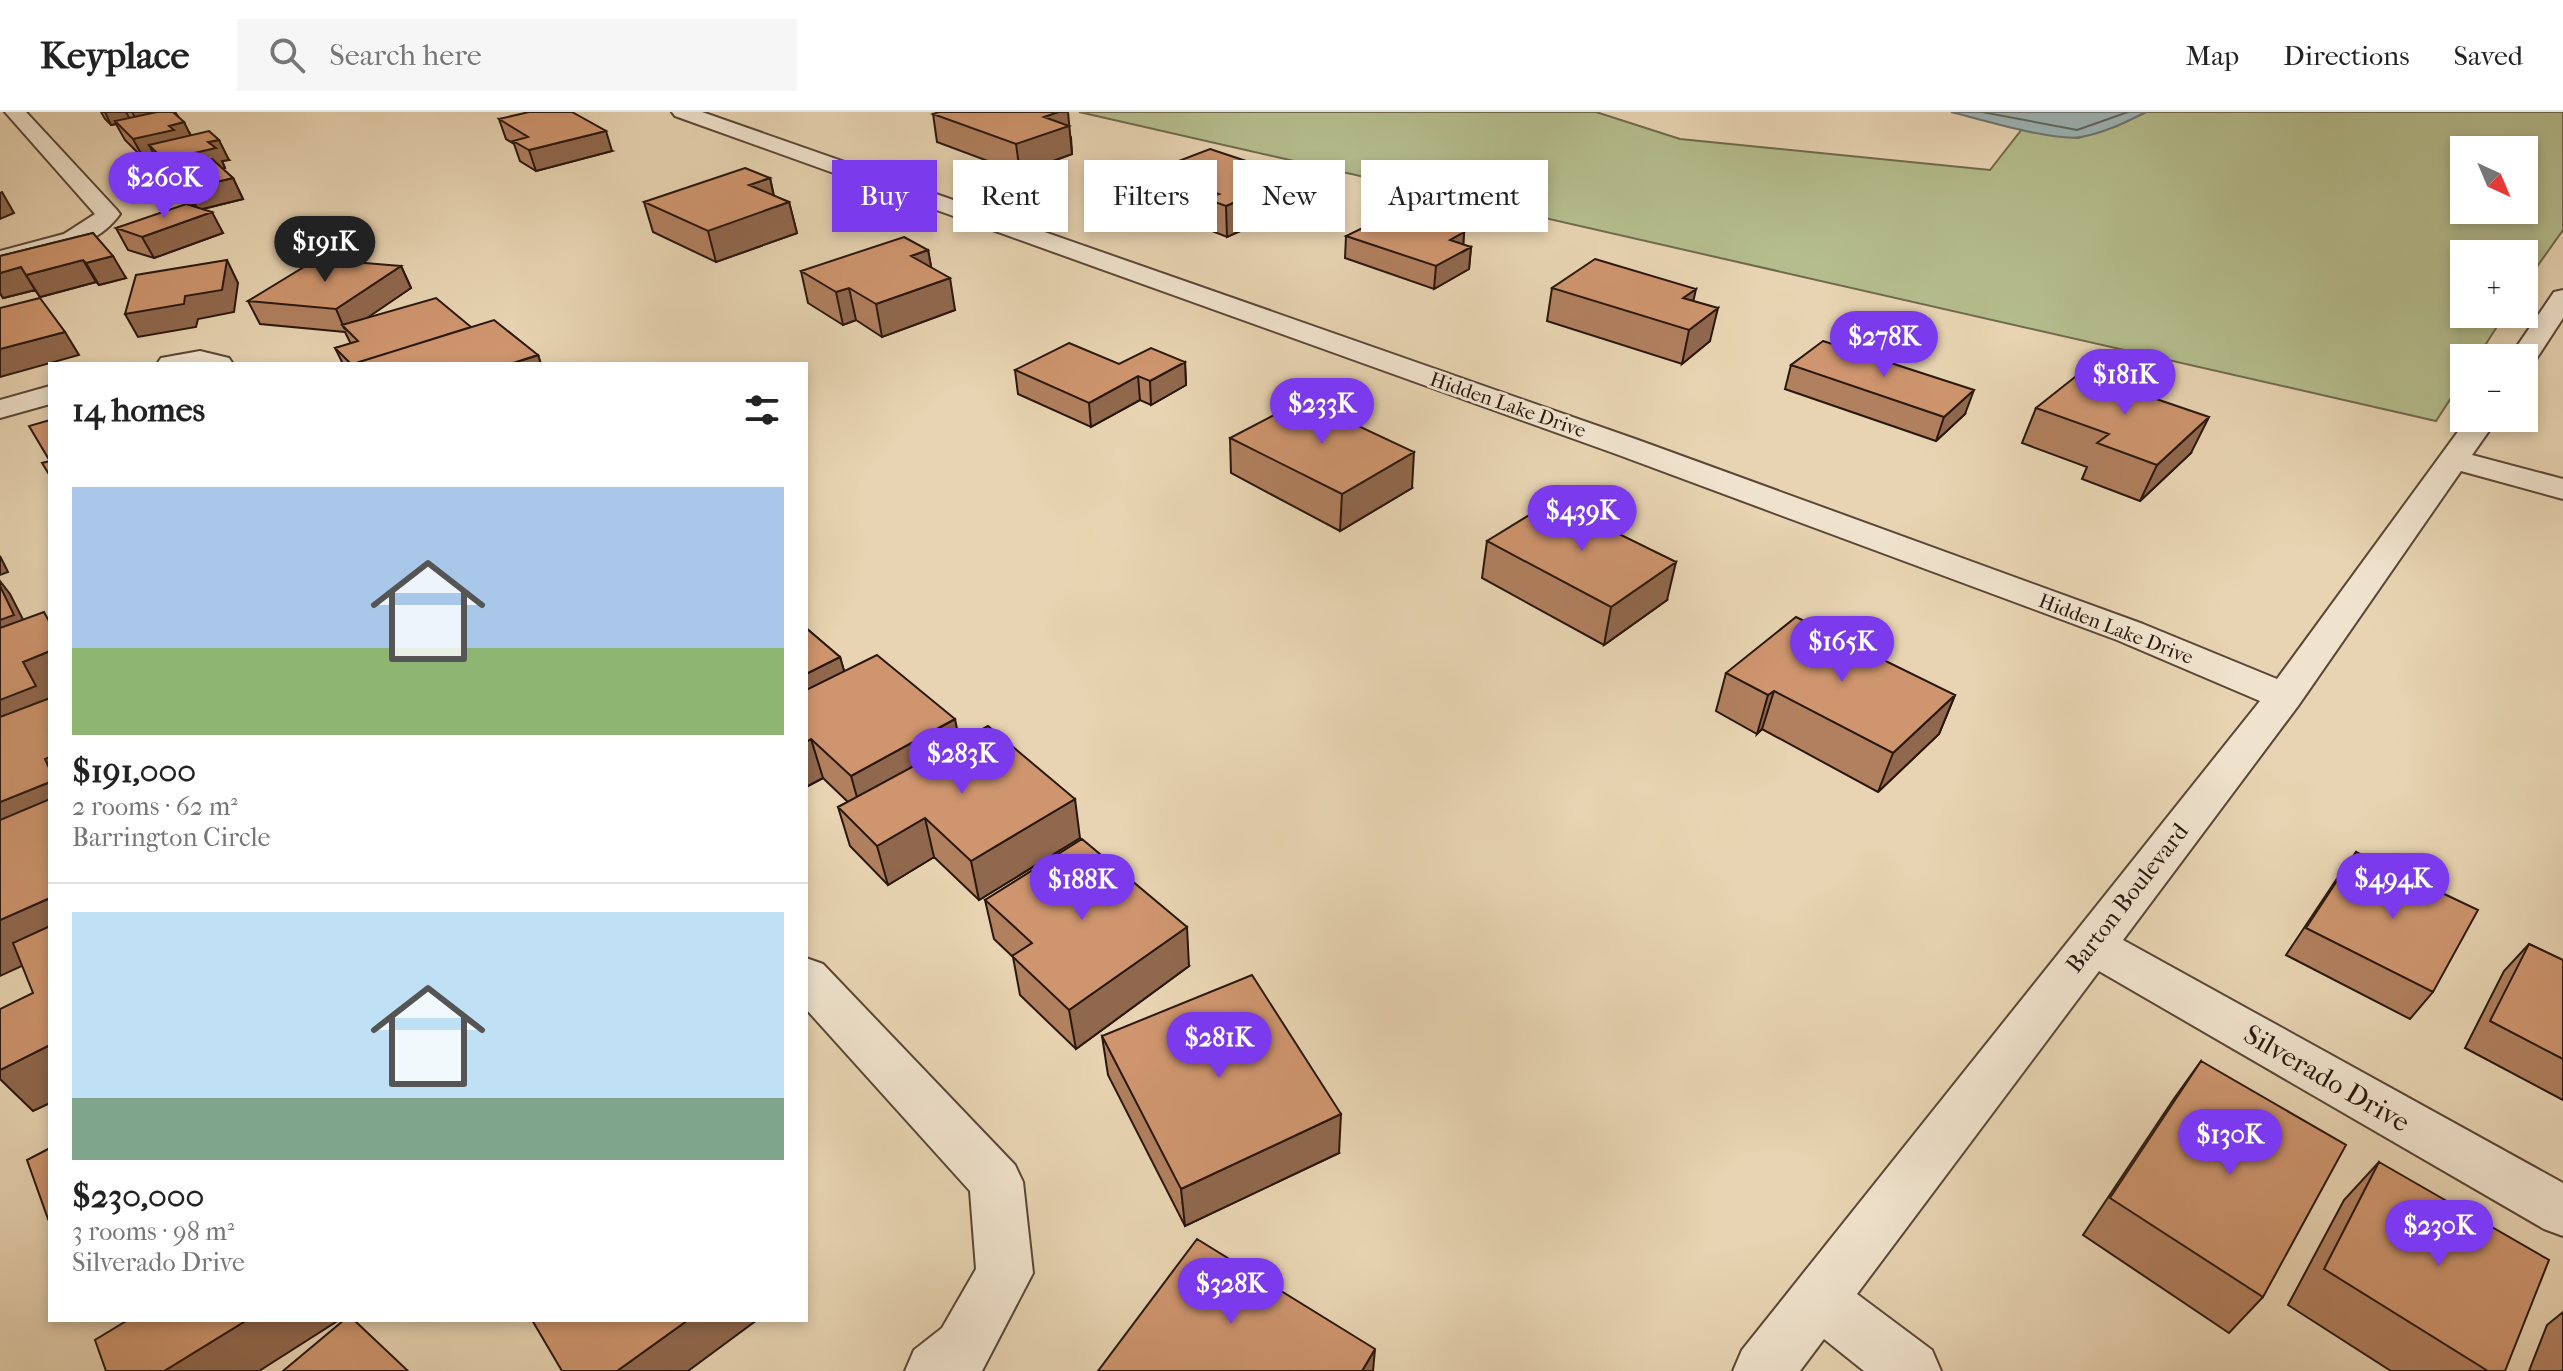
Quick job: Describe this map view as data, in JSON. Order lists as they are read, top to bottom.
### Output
{
  "streets": {
    "street": ["Hidden Lake Drive", "Barton Boulevard", "Silverado Drive"]
  },
  "crossings": [
    ["Hidden Lake Drive", "Barton Boulevard"],
    ["Barton Boulevard", "Silverado Drive"]
  ],
  "north": "bottom right",
  "page": {
    "header": "Keyplace",
    "search": "Search here",
    "nav": ["Map", "Directions", "Saved"],
    "map_buttons": ["+", "−"],
    "price": [
      "$260K",
      "$191K",
      "$278K",
      "$181K",
      "$233K",
      "$439K",
      "$165K",
      "$283K",
      "$494K",
      "$188K",
      "$281K",
      "$130K",
      "$230K",
      "$328K"
    ],
    "chip": [
      "Buy",
      "Rent",
      "Filters",
      "New",
      "Apartment"
    ],
    "heading": "14 homes",
    "list": [
      {
        "name": "$191,000",
        "note": "2 rooms · 62 m² · Barrington Circle"
      },
      {
        "name": "$230,000",
        "note": "3 rooms · 98 m² · Silverado Drive"
      }
    ]
  }
}
